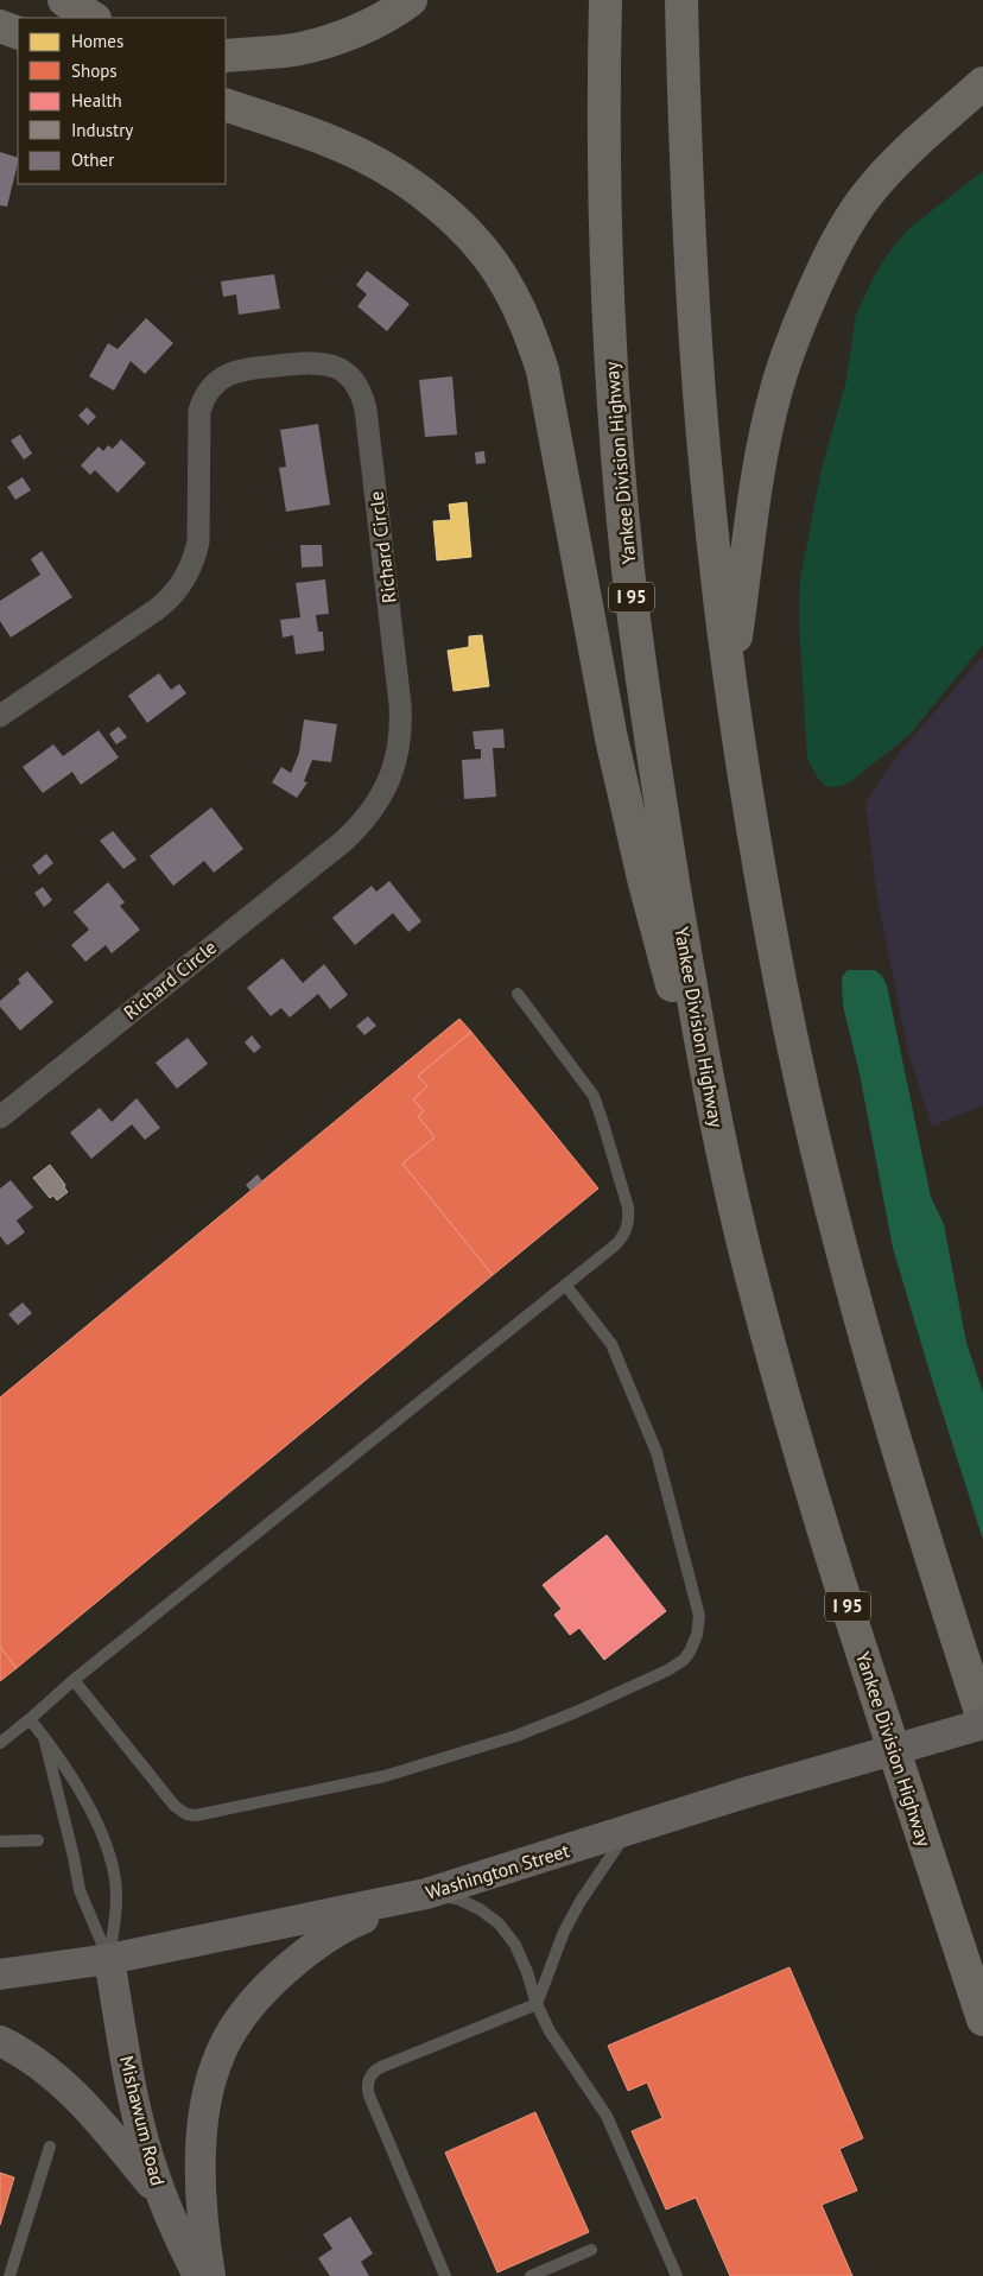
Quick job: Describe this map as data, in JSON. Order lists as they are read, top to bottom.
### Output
{
  "streets": {
    "highway": ["Yankee Division Highway", "I 95"],
    "main road": ["Washington Street", "Mishawum Road"],
    "street": ["Richard Circle"]
  },
  "crossings": [
    ["Washington Street", "Mishawum Road"]
  ],
  "legend": [
    "Homes",
    "Shops",
    "Health",
    "Industry",
    "Other"
  ]
}
